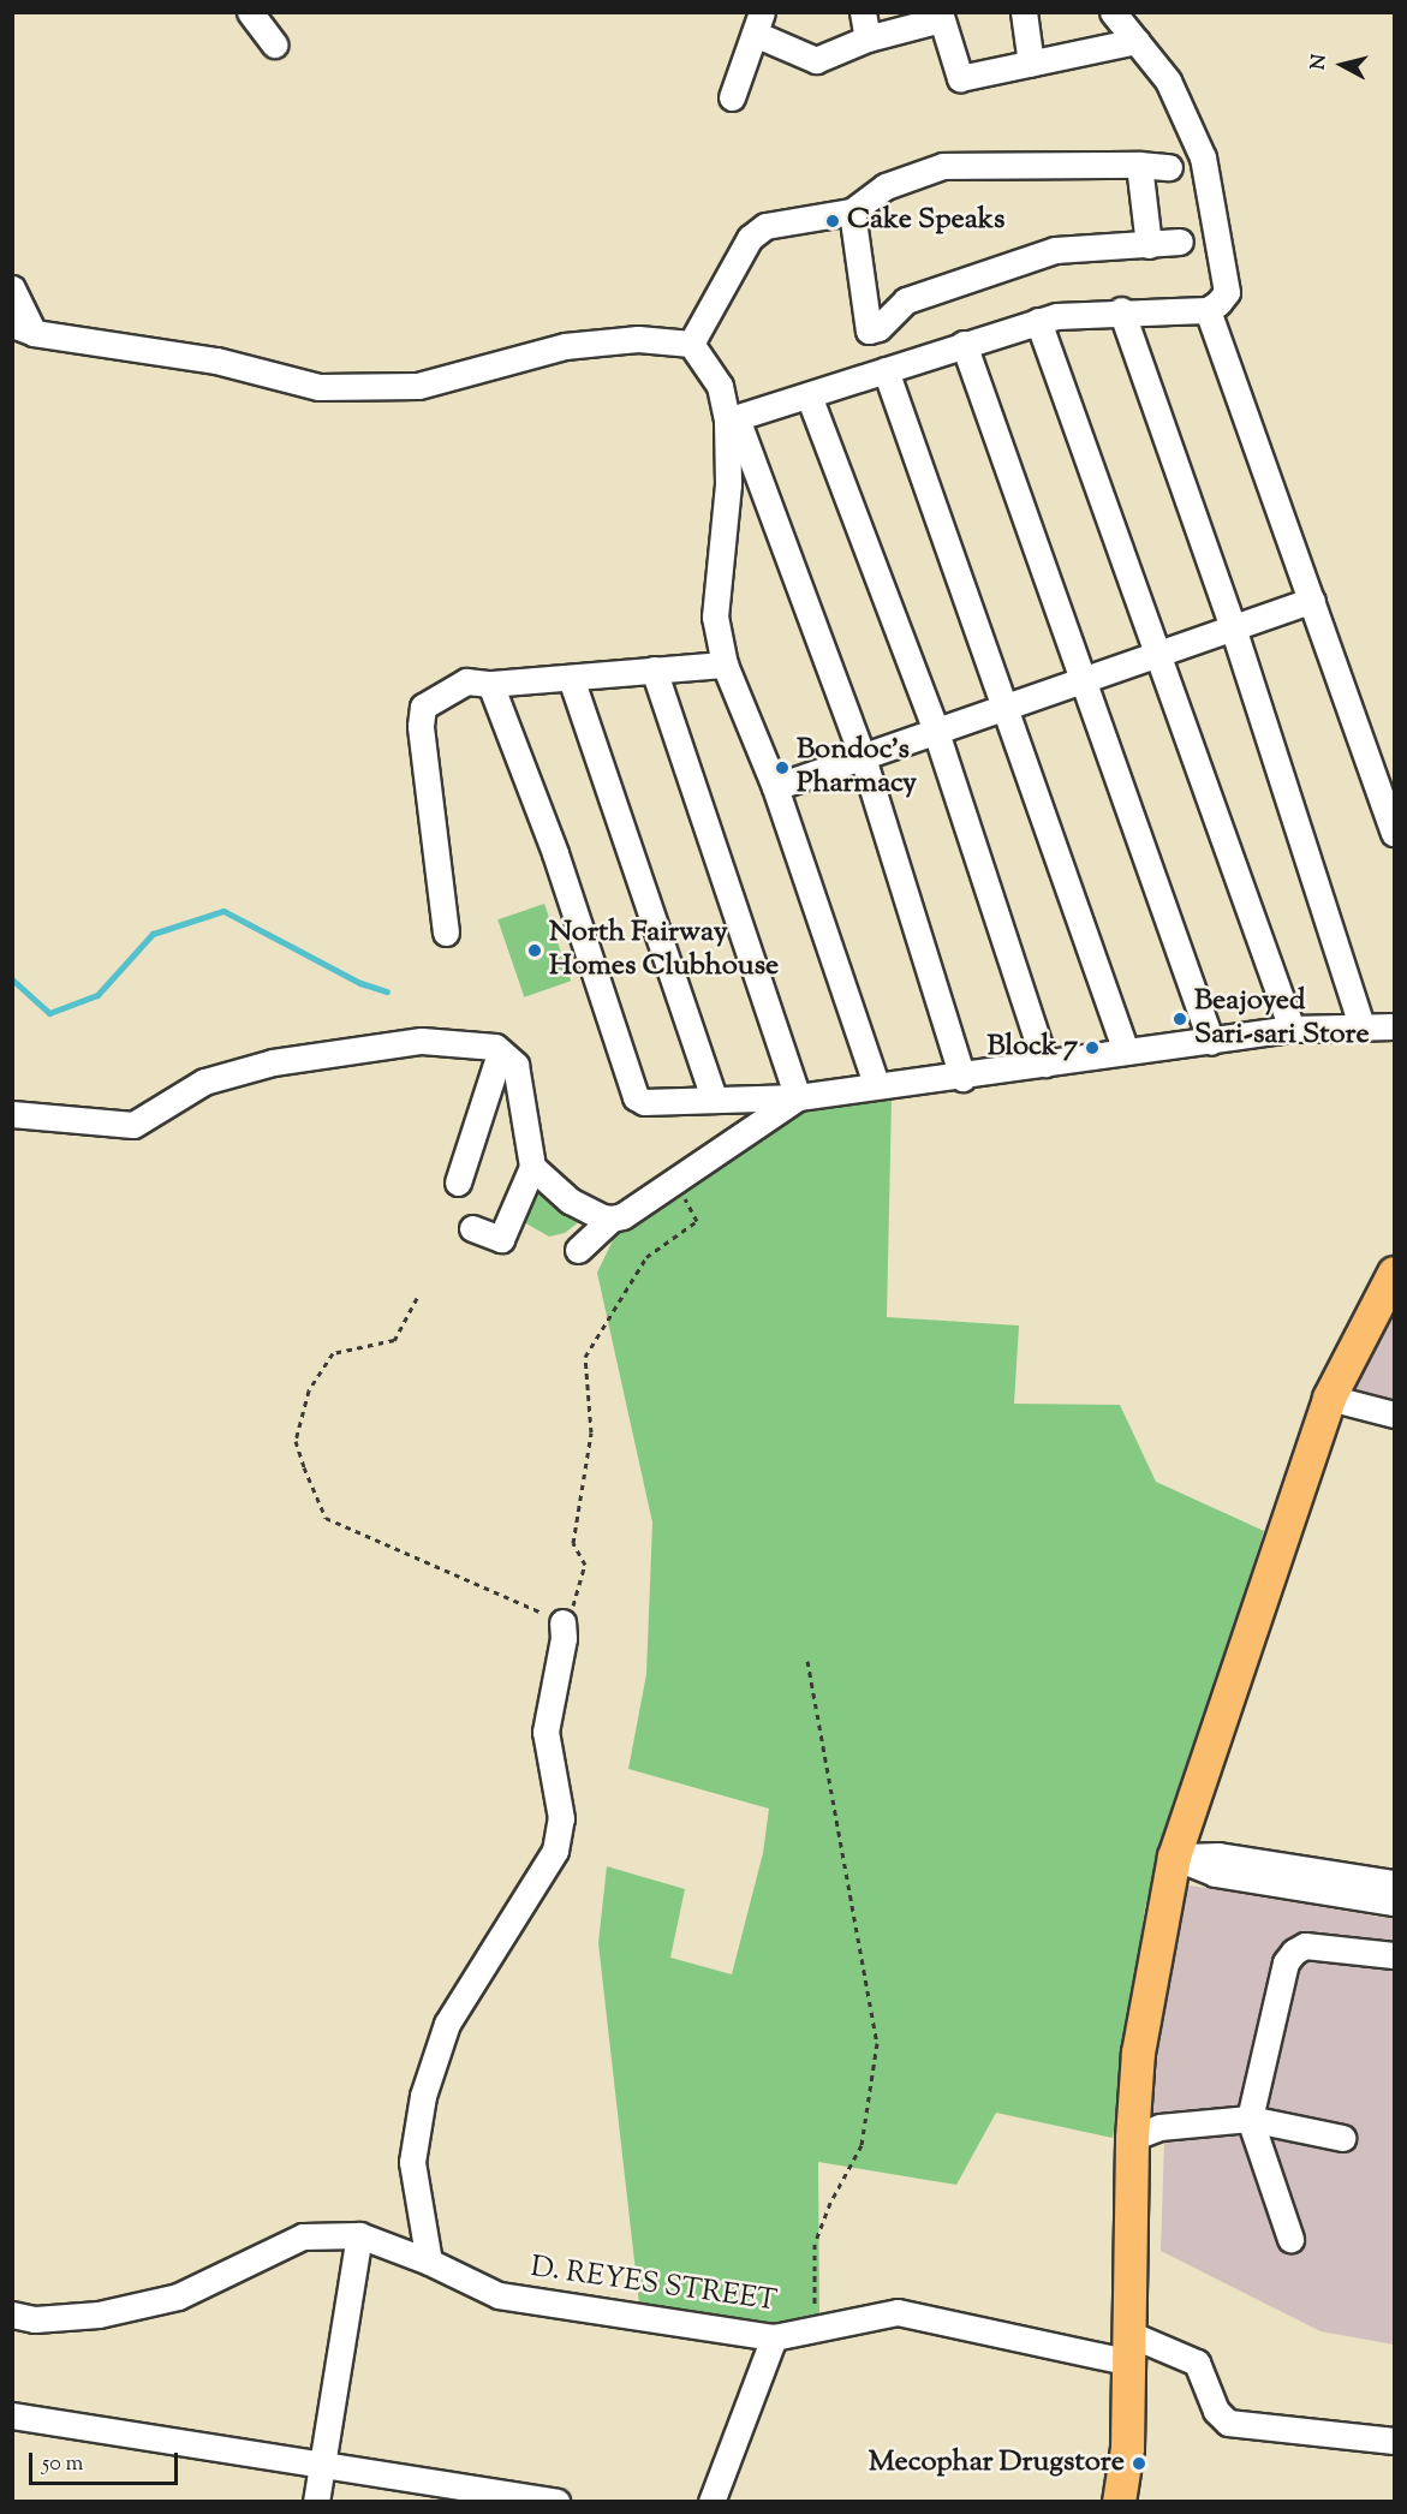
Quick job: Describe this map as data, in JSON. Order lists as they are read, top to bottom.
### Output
{
  "streets": {
    "street": ["D. REYES STREET"]
  },
  "places": [
    "Cake Speaks",
    "Bondoc's Pharmacy",
    "North Fairway Homes Clubhouse",
    "Beajoyed Sari-sari Store",
    "Block 7",
    "Mecophar Drugstore"
  ],
  "scale_bar": "50 m",
  "north": "left"
}
